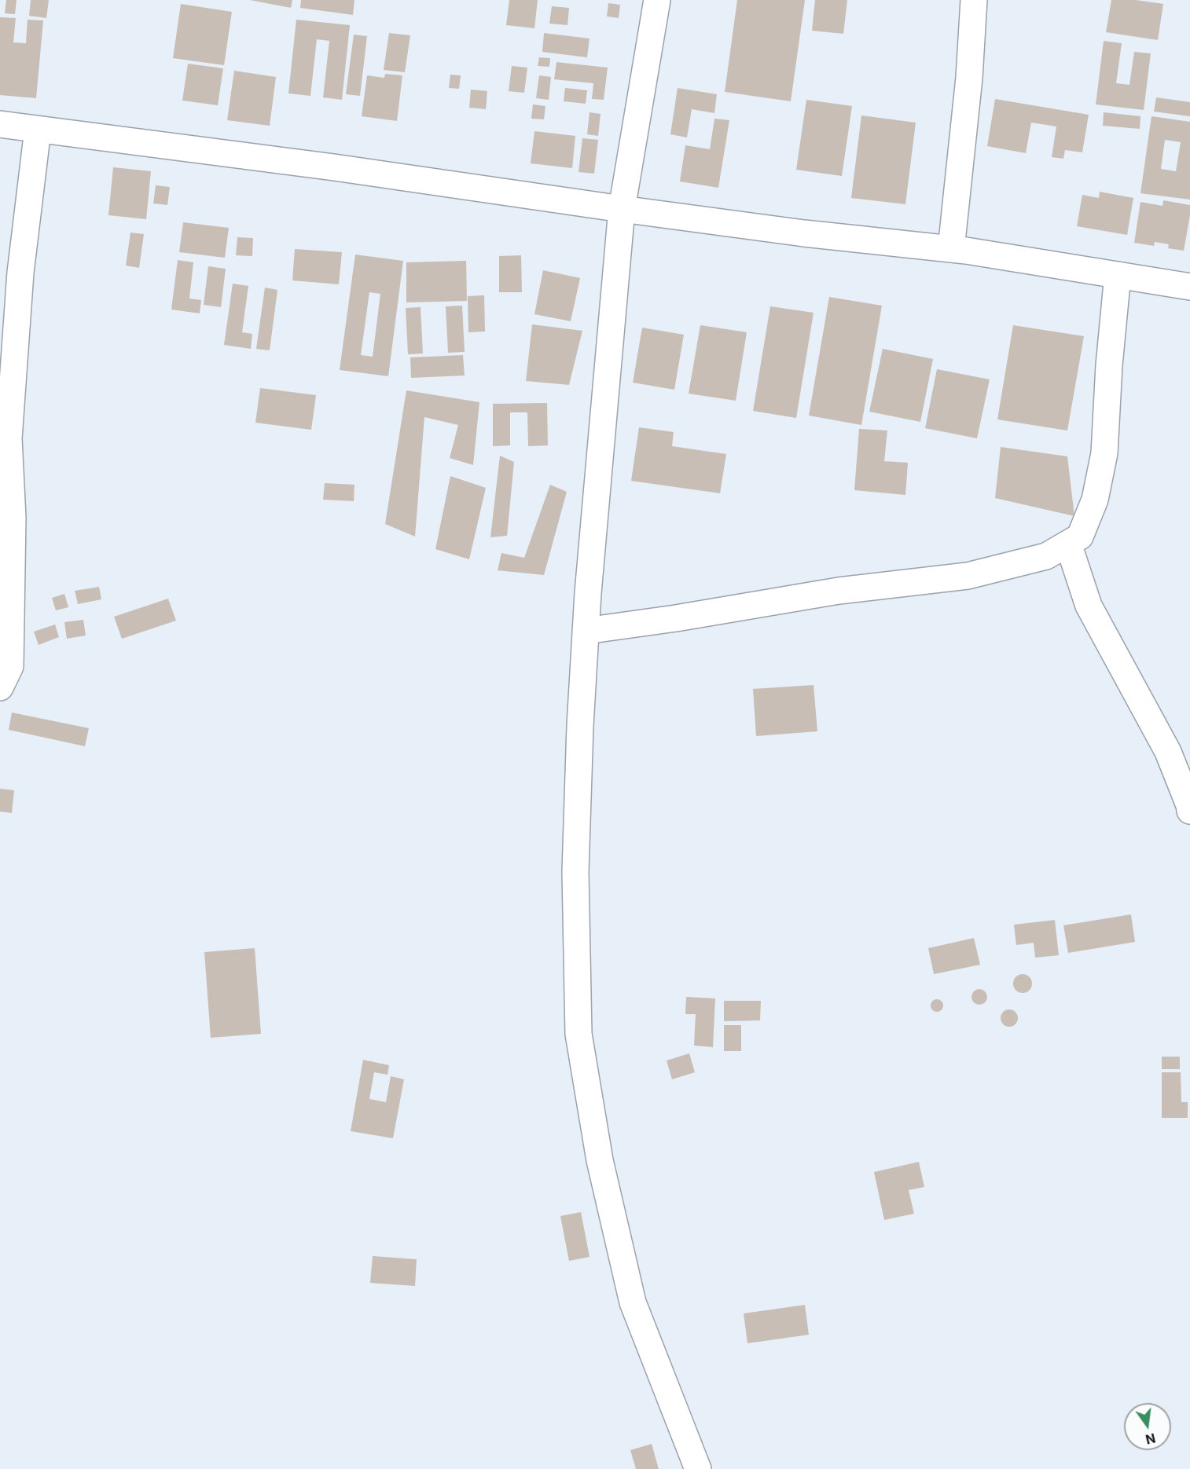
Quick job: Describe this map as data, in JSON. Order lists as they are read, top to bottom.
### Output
{
  "north": "bottom"
}
